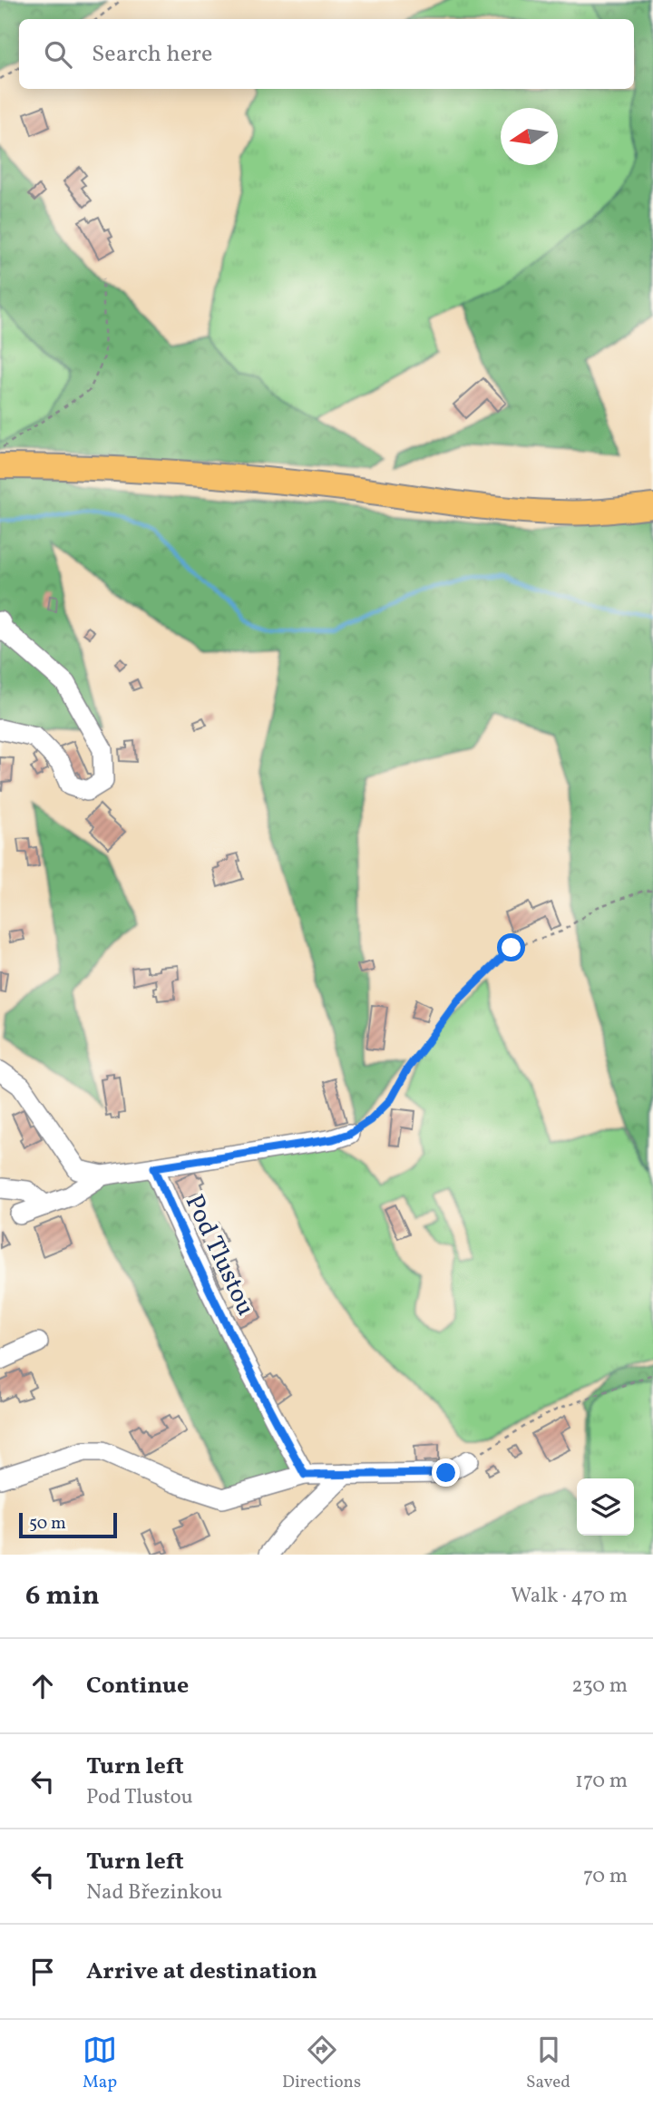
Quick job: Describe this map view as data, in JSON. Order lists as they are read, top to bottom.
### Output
{
  "streets": {
    "street": ["Pod Tlustou"]
  },
  "scale_bar": "50 m",
  "north": "left",
  "page": {
    "search": "Search here",
    "scale": "50 m",
    "heading": ["6 min", "Walk · 470 m"],
    "list": [
      ["Continue", "230 m"],
      ["Turn left", "Pod Tlustou", "170 m"],
      ["Turn left", "Nad Březinkou", "70 m"],
      "Arrive at destination"
    ],
    "nav": ["Map", "Directions", "Saved"]
  }
}
